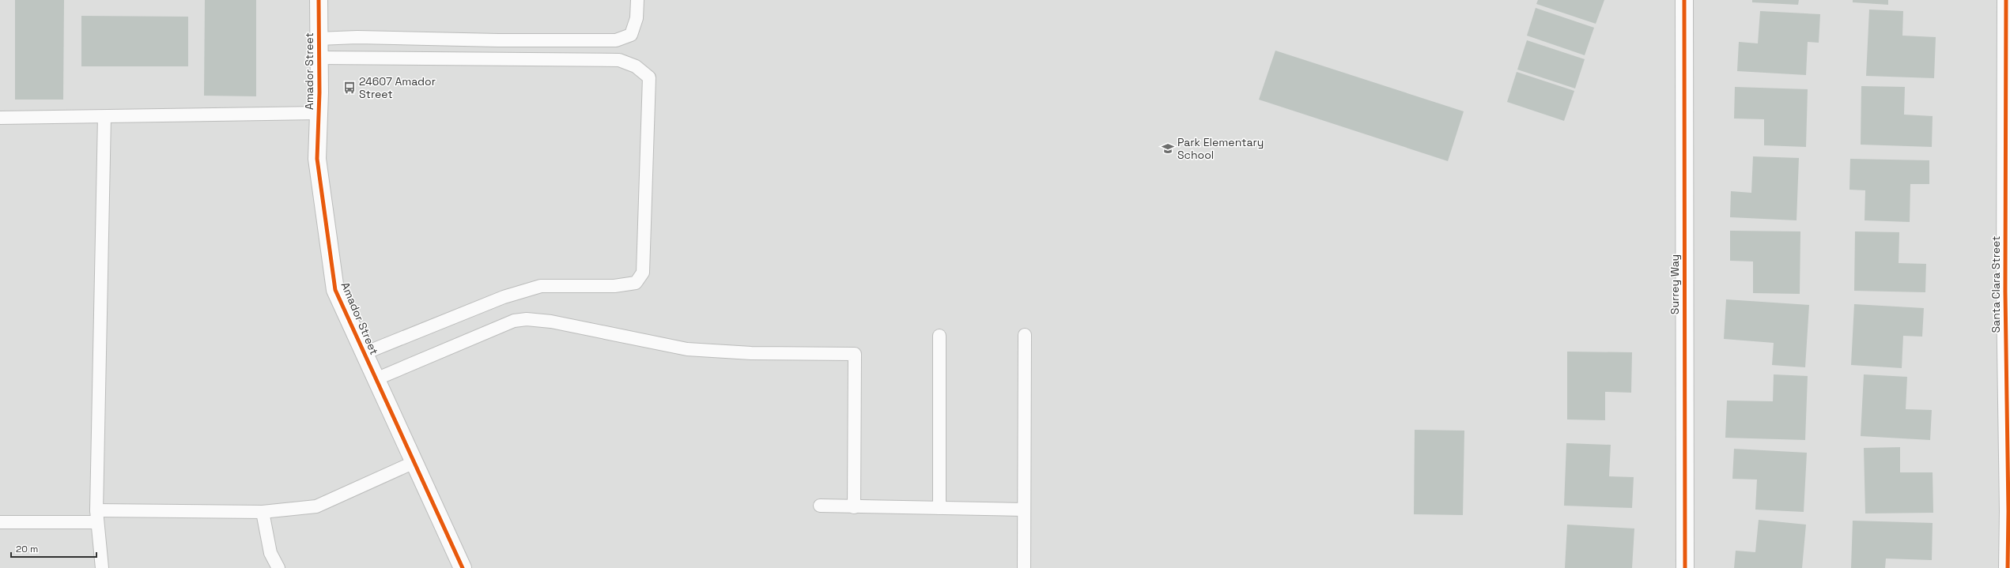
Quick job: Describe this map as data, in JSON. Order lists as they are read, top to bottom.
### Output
{
  "streets": {
    "street": ["Amador Street", "Surrey Way", "Santa Clara Street"]
  },
  "places": {
    "bus stop": ["24607 Amador Street"],
    "school or university": ["Park Elementary School"]
  },
  "scale_bar": "20 m"
}
